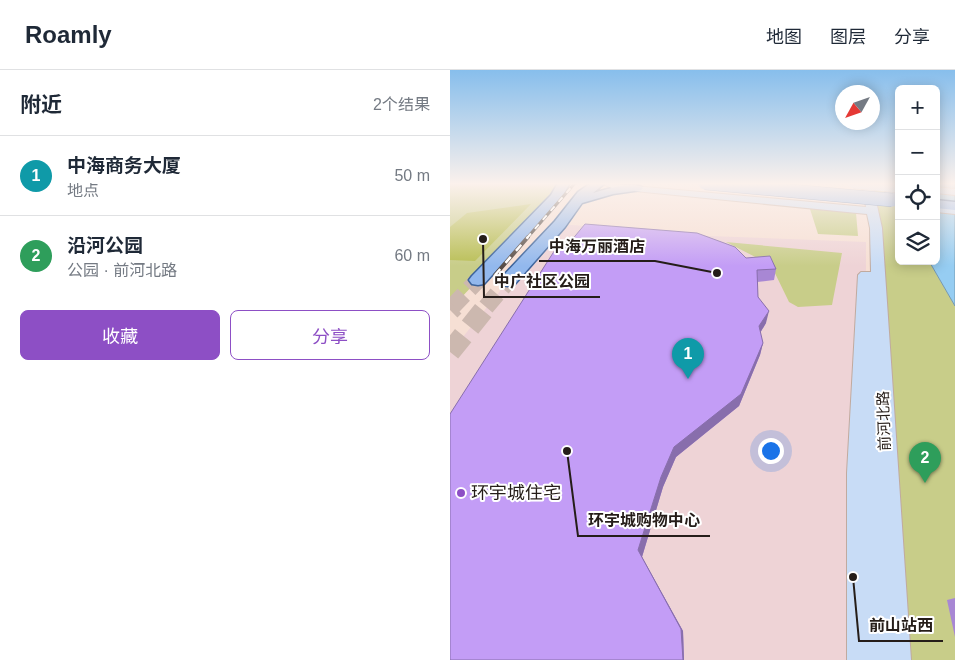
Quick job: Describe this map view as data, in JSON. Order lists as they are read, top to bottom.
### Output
{
  "streets": {
    "main road": ["前河北路"]
  },
  "places": [
    "中广社区公园",
    "中海万丽酒店",
    "环宇城购物中心",
    "环宇城住宅",
    "前山站西"
  ],
  "north": "bottom left",
  "page": {
    "header": "Roamly",
    "nav": ["地图", "图层", "分享"],
    "heading": ["附近", "2个结果"],
    "map_buttons": ["+", "−"],
    "list": [
      {
        "mark": "1",
        "name": "中海商务大厦",
        "note": "地点",
        "value": "50 m"
      },
      {
        "mark": "2",
        "name": "沿河公园",
        "note": "公园 · 前河北路",
        "value": "60 m"
      }
    ],
    "buttons": ["收藏", "分享"],
    "pins": ["1", "2"]
  }
}
